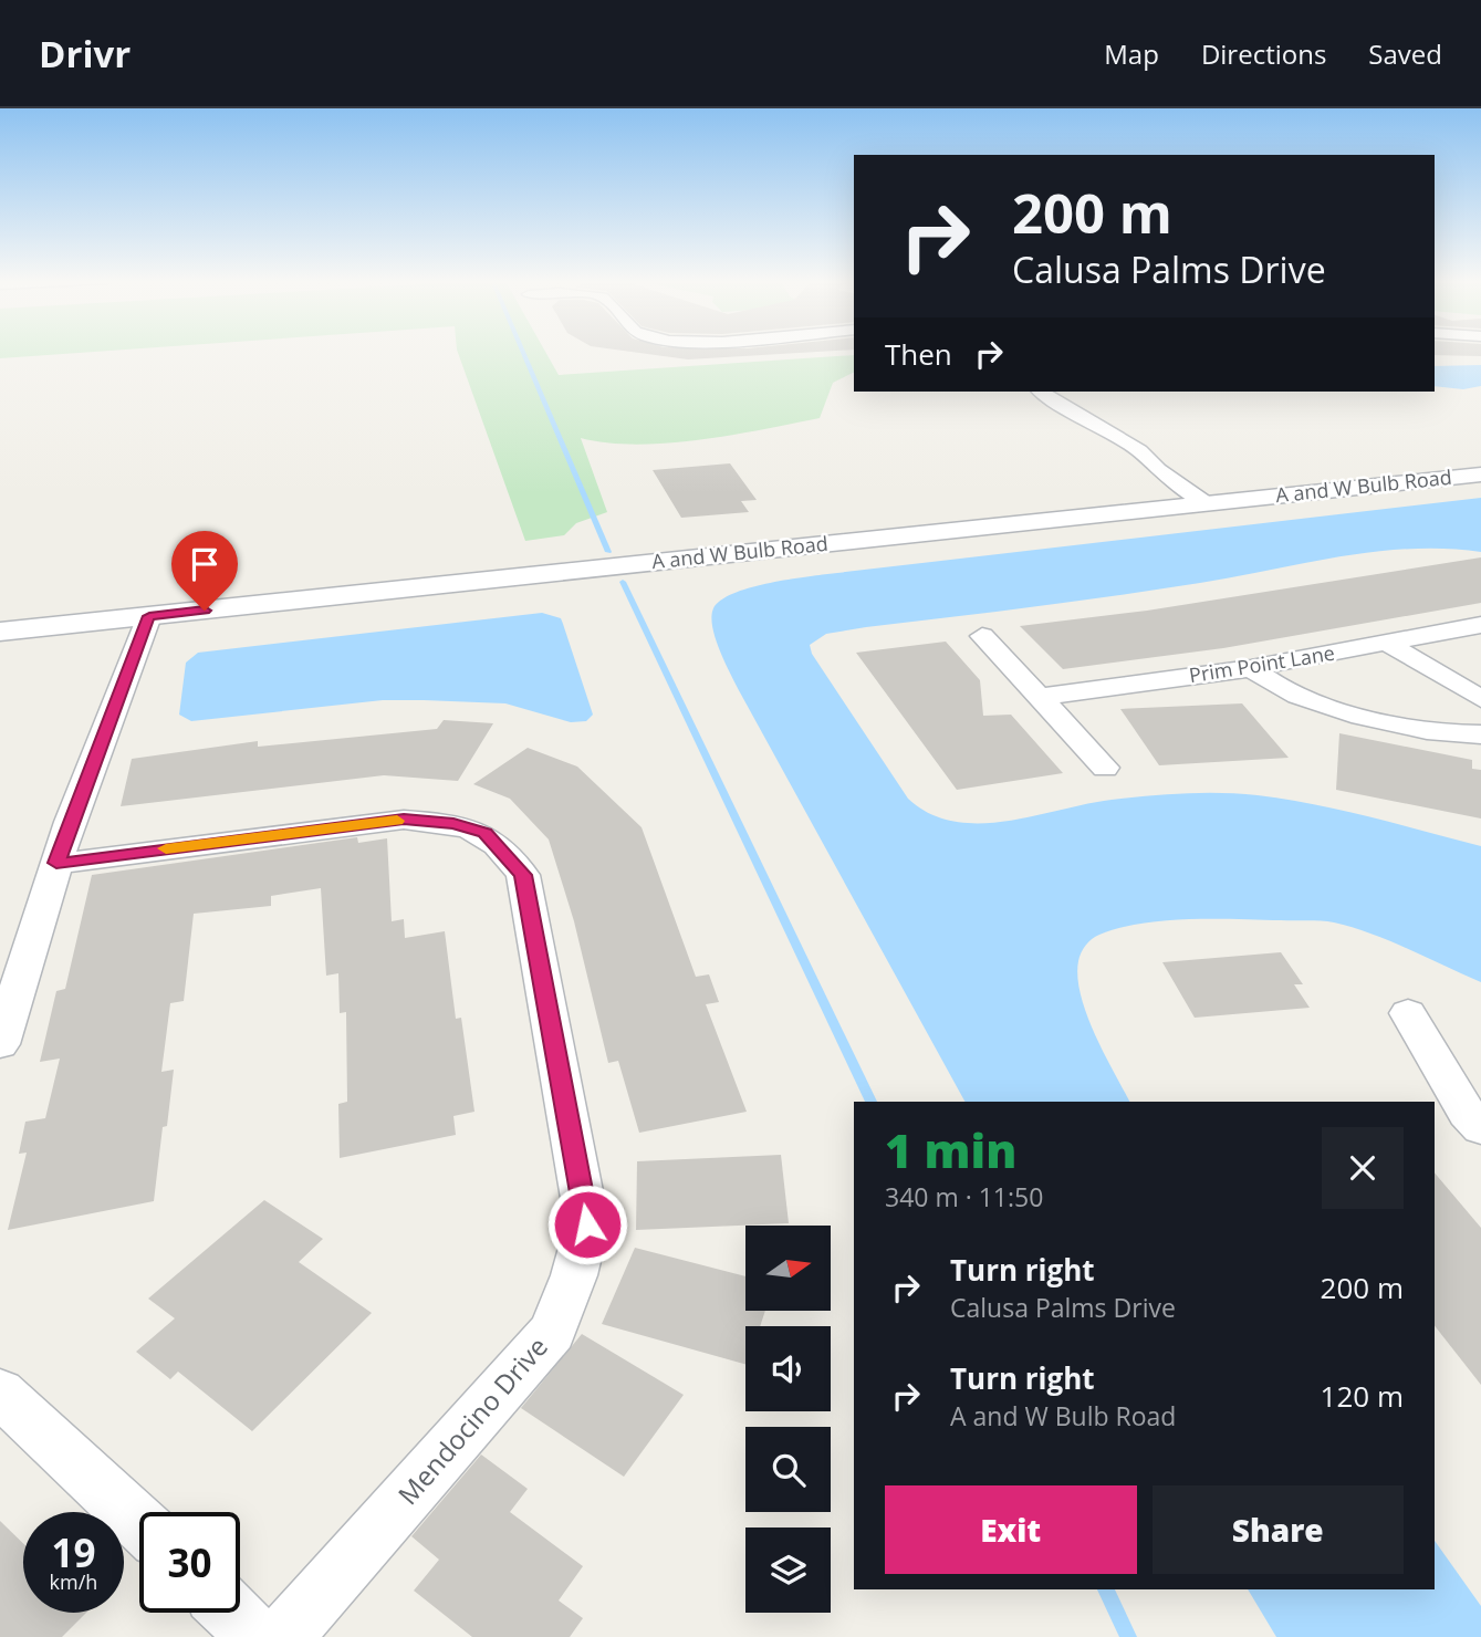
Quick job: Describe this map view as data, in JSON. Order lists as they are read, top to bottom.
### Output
{
  "streets": {
    "street": ["A and W Bulb Road", "Prim Point Lane", "Mendocino Drive"]
  },
  "north": "right",
  "page": {
    "header": "Drivr",
    "nav": ["Map", "Directions", "Saved"],
    "turn": ["200 m", "Calusa Palms Drive"],
    "then": "Then",
    "heading": ["1 min", "340 m · 11:50"],
    "list": [
      {
        "name": "Turn right",
        "note": "Calusa Palms Drive",
        "value": "200 m"
      },
      {
        "name": "Turn right",
        "note": "A and W Bulb Road",
        "value": "120 m"
      }
    ],
    "buttons": ["Exit", "Share"],
    "speed": "19 km/h",
    "limit": "30"
  }
}
